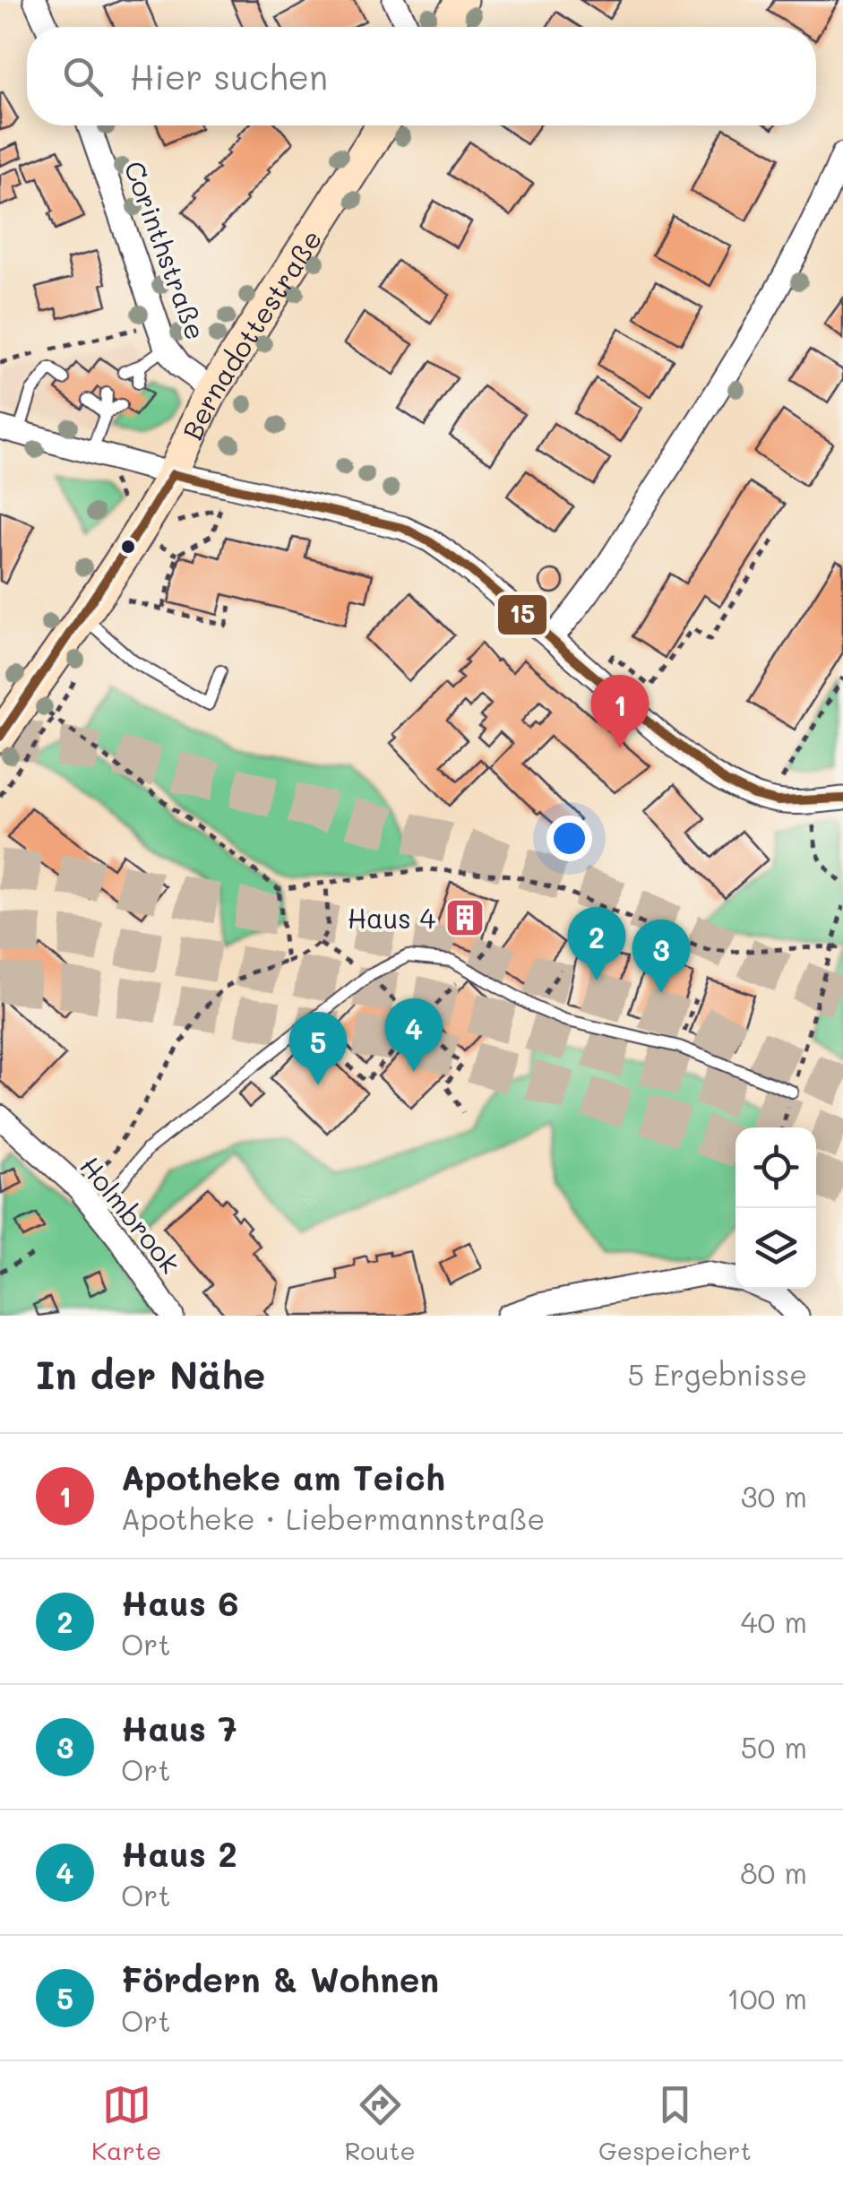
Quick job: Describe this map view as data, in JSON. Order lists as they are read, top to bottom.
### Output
{
  "streets": {
    "street": ["Corinthstraße", "Bernadottestraße", "Holmbrook"]
  },
  "crossings": [
    ["Corinthstraße", "Bernadottestraße"]
  ],
  "places": {
    "building": ["Haus 4"]
  },
  "lines": ["transit line 15"],
  "page": {
    "search": "Hier suchen",
    "pins": [
      "1",
      "2",
      "3",
      "4",
      "5"
    ],
    "heading": ["In der Nähe", "5 Ergebnisse"],
    "list": [
      {
        "mark": "1",
        "name": "Apotheke am Teich",
        "note": "Apotheke · Liebermannstraße",
        "value": "30 m"
      },
      {
        "mark": "2",
        "name": "Haus 6",
        "note": "Ort",
        "value": "40 m"
      },
      {
        "mark": "3",
        "name": "Haus 7",
        "note": "Ort",
        "value": "50 m"
      },
      {
        "mark": "4",
        "name": "Haus 2",
        "note": "Ort",
        "value": "80 m"
      },
      {
        "mark": "5",
        "name": "Fördern & Wohnen",
        "note": "Ort",
        "value": "100 m"
      }
    ],
    "nav": ["Karte", "Route", "Gespeichert"]
  }
}
